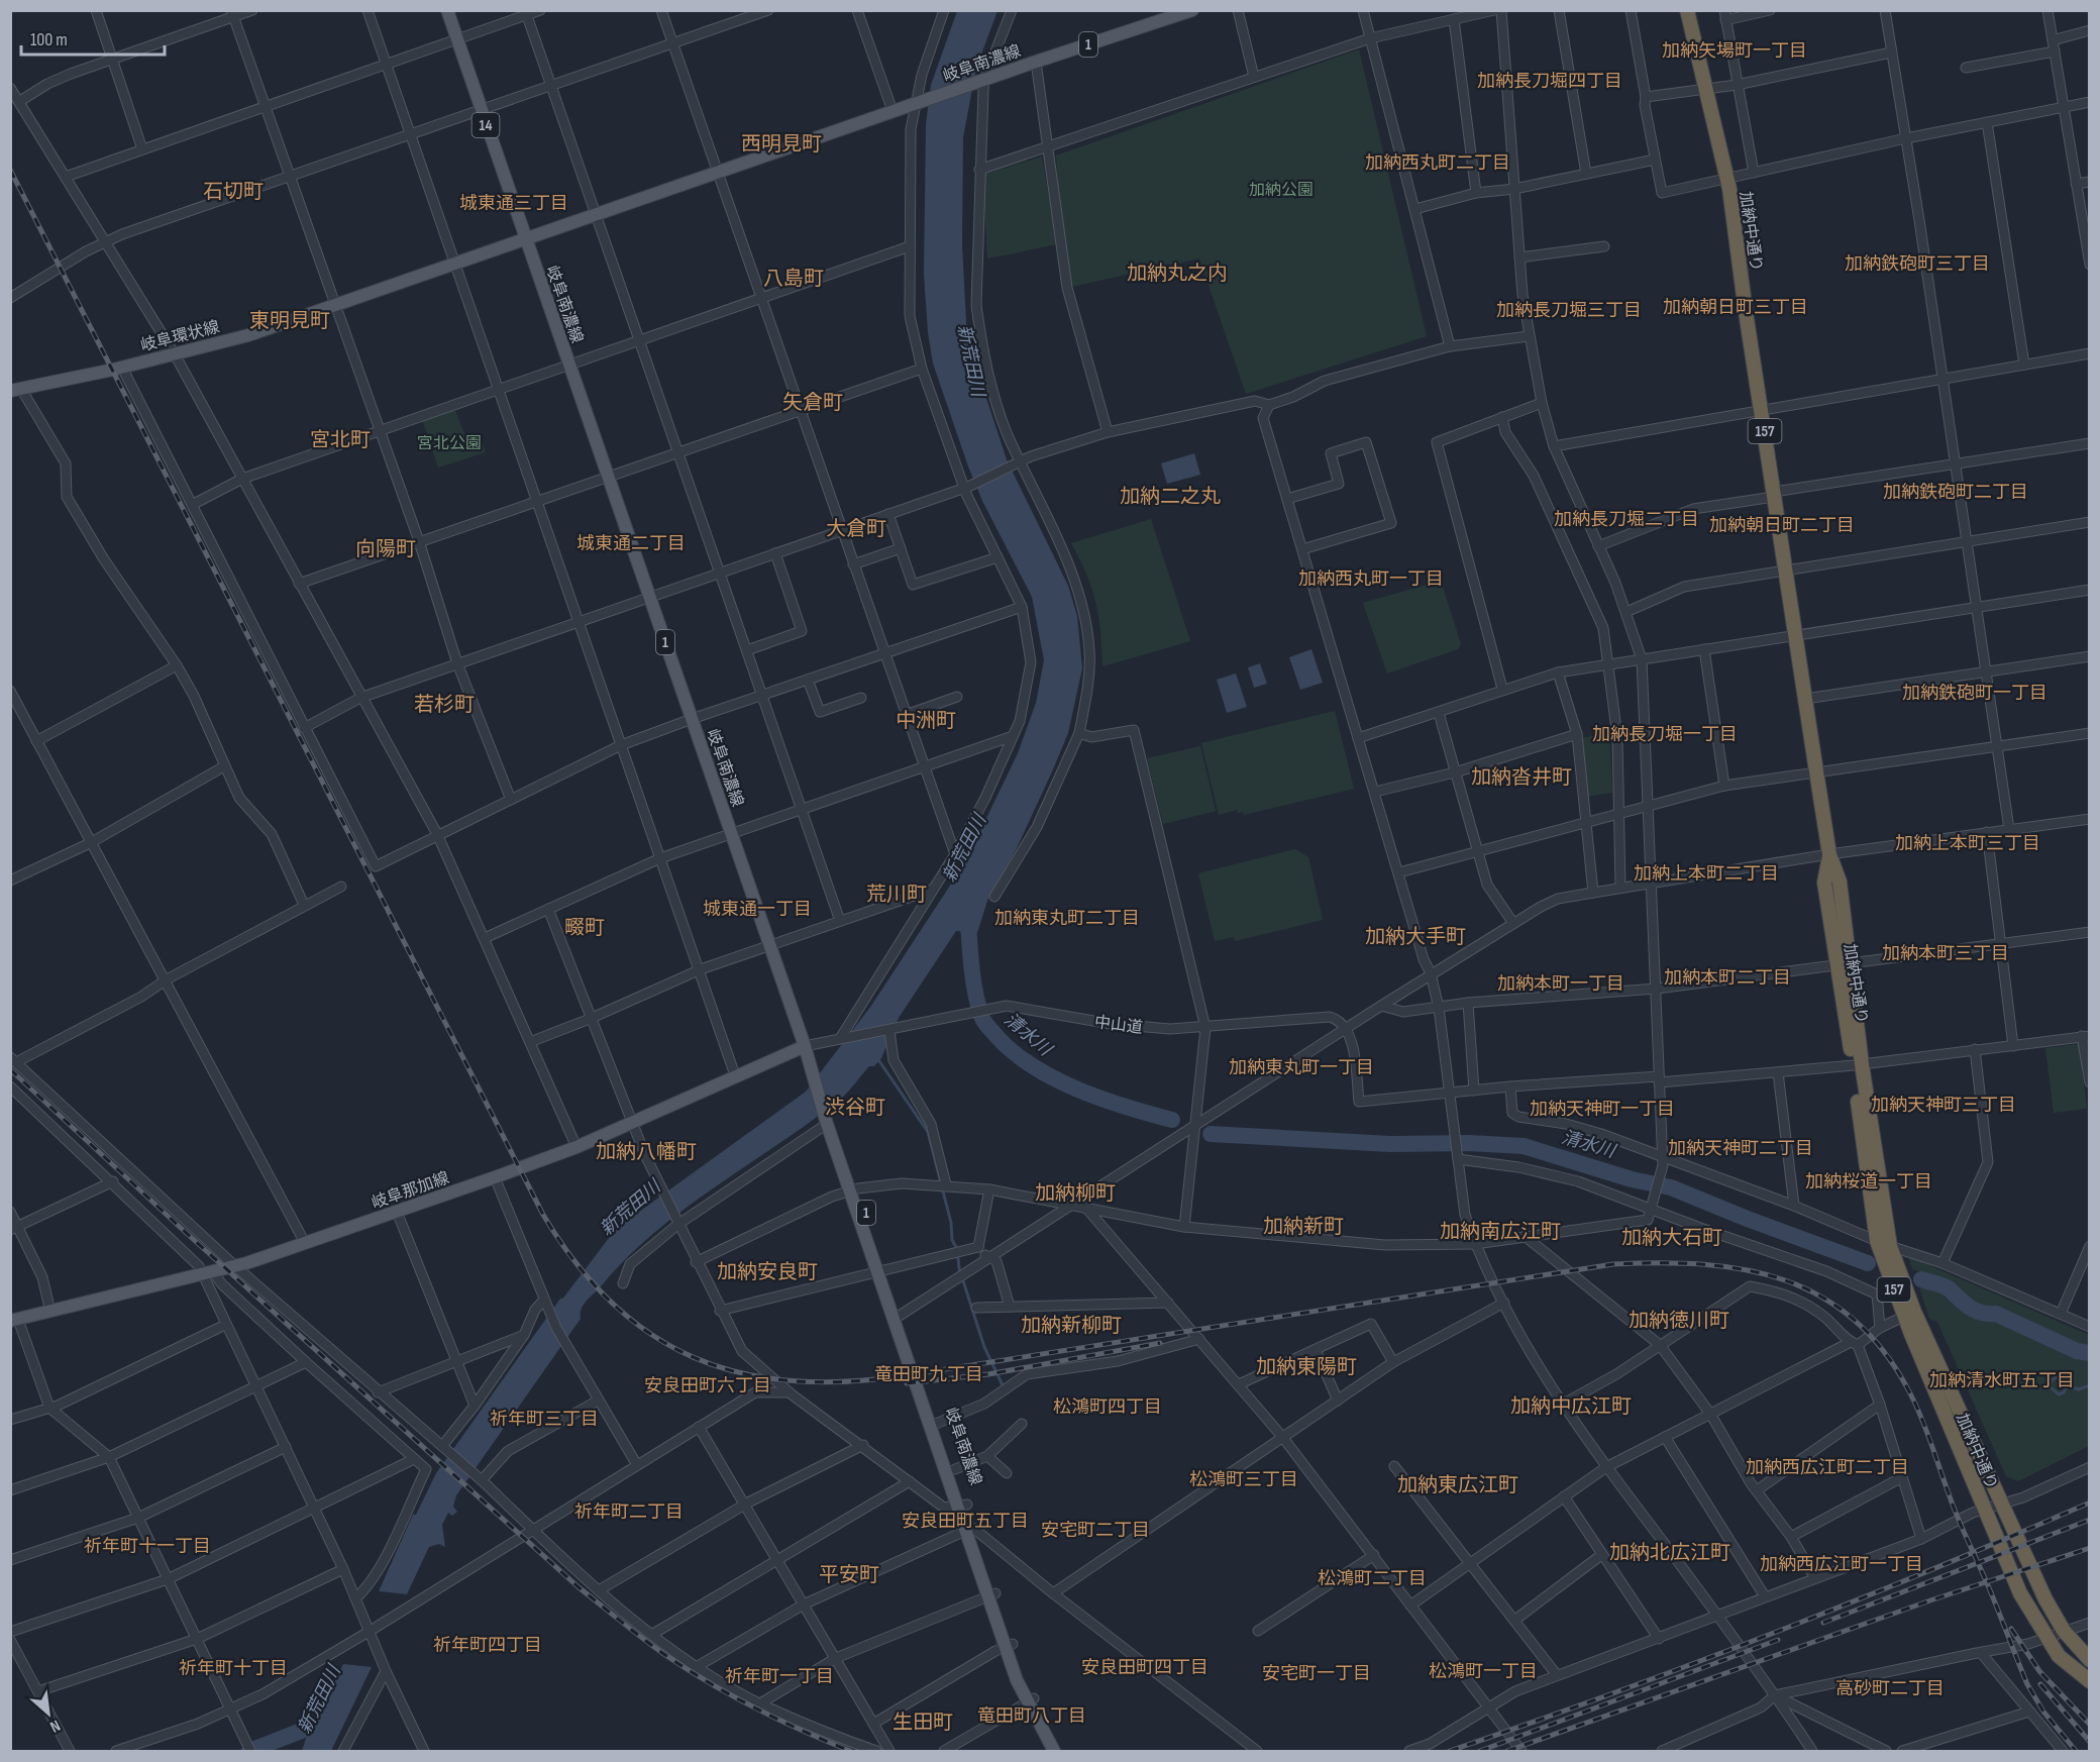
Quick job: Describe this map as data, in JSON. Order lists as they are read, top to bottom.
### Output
{
  "streets": {
    "highway": ["加納中通り", "157"],
    "main road": [
      "1",
      "岐阜南濃線",
      "14",
      "岐阜環状線",
      "岐阜那加線"
    ],
    "street": ["中山道"]
  },
  "crossings": [
    ["岐阜南濃線", "14"],
    ["岐阜南濃線", "岐阜環状線"],
    ["岐阜南濃線", "中山道"],
    ["岐阜南濃線", "岐阜那加線"],
    ["14", "岐阜環状線"],
    ["中山道", "岐阜那加線"]
  ],
  "districts": [
    "加納矢場町一丁目",
    "加納長刀堀四丁目",
    "西明見町",
    "加納西丸町二丁目",
    "石切町",
    "城東通三丁目",
    "加納鉄砲町三丁目",
    "加納丸之内",
    "八島町",
    "加納朝日町三丁目",
    "加納長刀堀三丁目",
    "東明見町",
    "矢倉町",
    "宮北町",
    "加納鉄砲町二丁目",
    "加納二之丸",
    "加納長刀堀二丁目",
    "加納朝日町二丁目",
    "大倉町",
    "城東通二丁目",
    "向陽町",
    "加納西丸町一丁目",
    "加納鉄砲町一丁目",
    "若杉町",
    "中洲町",
    "加納長刀堀一丁目",
    "加納沓井町",
    "加納上本町三丁目",
    "加納上本町二丁目",
    "荒川町",
    "城東通一丁目",
    "加納東丸町二丁目",
    "畷町",
    "加納大手町",
    "加納本町三丁目",
    "加納本町二丁目",
    "加納本町一丁目",
    "加納東丸町一丁目",
    "加納天神町三丁目",
    "渋谷町",
    "加納天神町一丁目",
    "加納天神町二丁目",
    "加納八幡町",
    "加納桜道一丁目",
    "加納柳町",
    "加納新町",
    "加納南広江町",
    "加納大石町",
    "加納安良町",
    "加納徳川町",
    "加納新柳町",
    "加納東陽町",
    "竜田町九丁目",
    "加納清水町五丁目",
    "安良田町六丁目",
    "加納中広江町",
    "松鴻町四丁目",
    "祈年町三丁目",
    "加納西広江町二丁目",
    "松鴻町三丁目",
    "加納東広江町",
    "祈年町二丁目",
    "安良田町五丁目",
    "安宅町二丁目",
    "祈年町十一丁目",
    "加納北広江町",
    "加納西広江町一丁目",
    "平安町",
    "松鴻町二丁目",
    "祈年町四丁目",
    "安良田町四丁目",
    "祈年町十丁目",
    "松鴻町一丁目",
    "安宅町一丁目",
    "祈年町一丁目",
    "高砂町二丁目",
    "竜田町八丁目",
    "生田町"
  ],
  "water": ["新荒田川", "清水川"],
  "parks": ["加納公園", "宮北公園"],
  "scale_bar": "100 m",
  "north": "bottom right"
}
